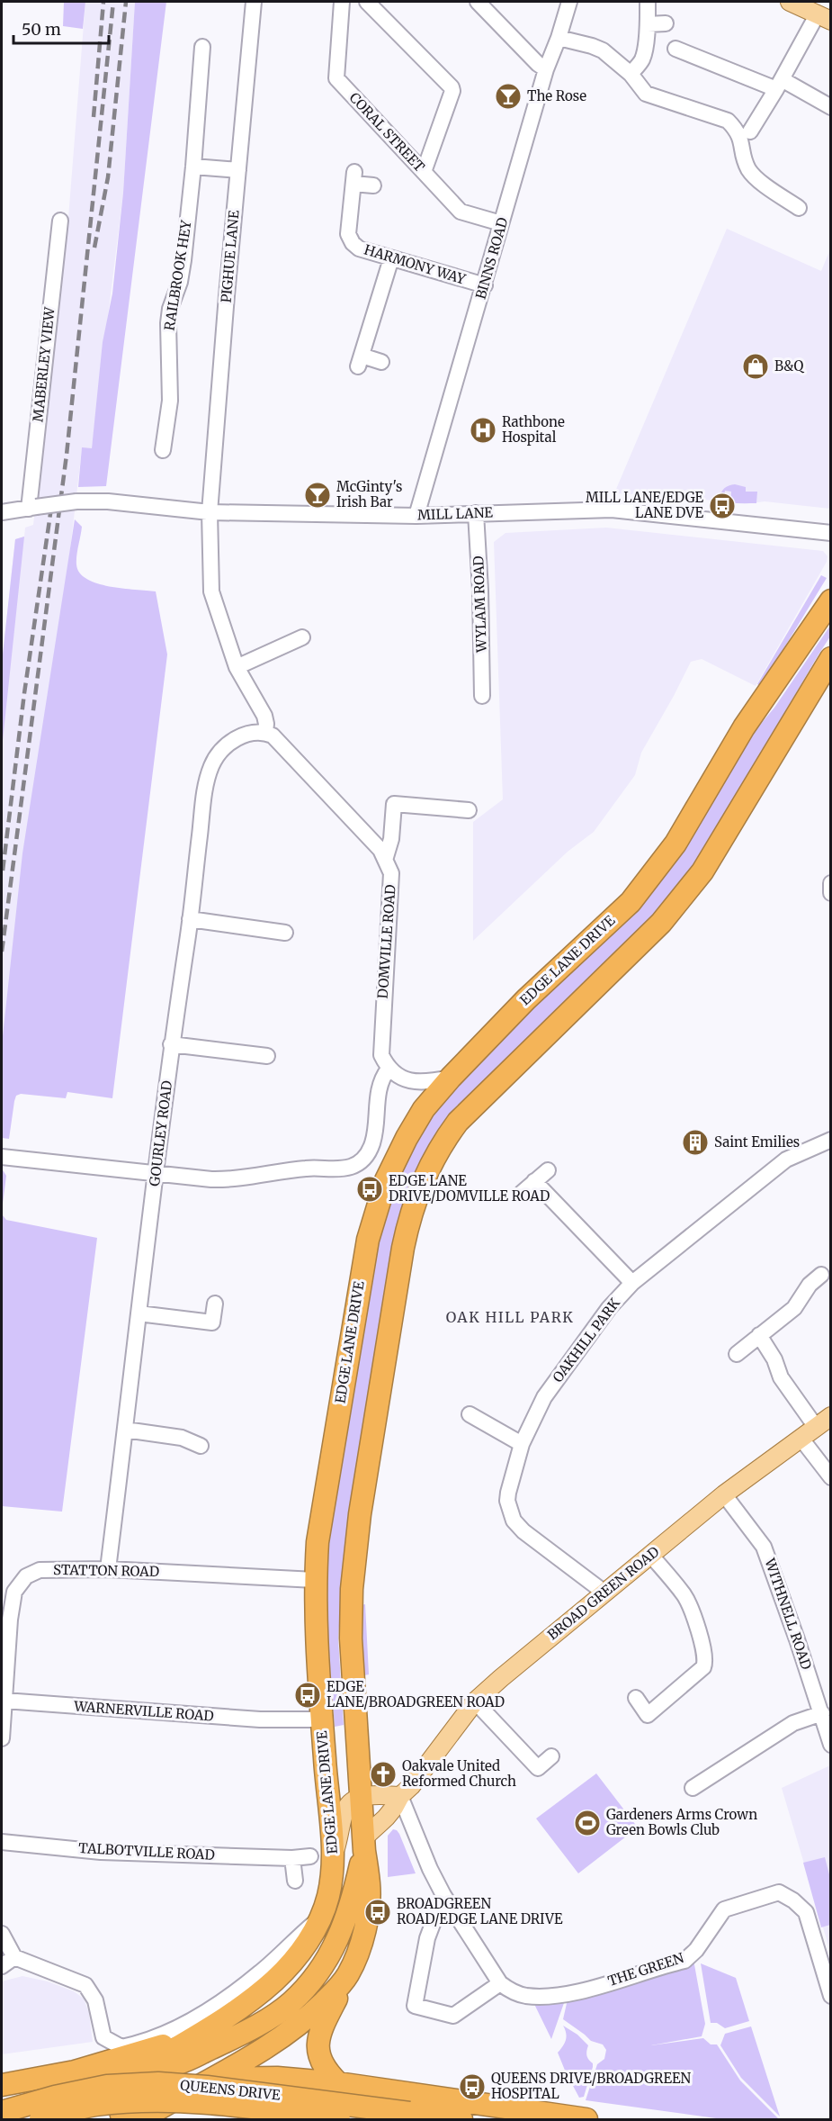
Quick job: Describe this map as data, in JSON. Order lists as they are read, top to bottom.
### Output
{
  "streets": {
    "highway": ["EDGE LANE DRIVE", "QUEENS DRIVE"],
    "main road": ["BROAD GREEN ROAD"],
    "street": [
      "CORAL STREET",
      "PIGHUE LANE",
      "BINNS ROAD",
      "HARMONY WAY",
      "RAILBROOK HEY",
      "MABERLEY VIEW",
      "MILL LANE",
      "WYLAM ROAD",
      "DOMVILLE ROAD",
      "GOURLEY ROAD",
      "OAKHILL PARK",
      "STATTON ROAD",
      "WITHNELL ROAD",
      "WARNERVILLE ROAD",
      "TALBOTVILLE ROAD",
      "THE GREEN"
    ]
  },
  "crossings": [
    ["CORAL STREET", "BINNS ROAD"],
    ["PIGHUE LANE", "MILL LANE"],
    ["PIGHUE LANE", "GOURLEY ROAD"],
    ["BINNS ROAD", "HARMONY WAY"],
    ["BINNS ROAD", "MILL LANE"],
    ["MABERLEY VIEW", "MILL LANE"],
    ["MILL LANE", "WYLAM ROAD"],
    ["EDGE LANE DRIVE", "STATTON ROAD"],
    ["EDGE LANE DRIVE", "BROAD GREEN ROAD"],
    ["EDGE LANE DRIVE", "WARNERVILLE ROAD"],
    ["GOURLEY ROAD", "STATTON ROAD"],
    ["OAKHILL PARK", "BROAD GREEN ROAD"],
    ["STATTON ROAD", "WARNERVILLE ROAD"],
    ["BROAD GREEN ROAD", "WITHNELL ROAD"]
  ],
  "districts": ["OAK HILL PARK"],
  "places": {
    "bar": ["The Rose", "McGinty's Irish Bar"],
    "shop": ["B&Q"],
    "hospital": ["Rathbone Hospital"],
    "bus stop": [
      "MILL LANE/EDGE LANE DVE",
      "EDGE LANE DRIVE/DOMVILLE ROAD",
      "EDGE LANE/BROADGREEN ROAD",
      "BROADGREEN ROAD/EDGE LANE DRIVE",
      "QUEENS DRIVE/BROADGREEN HOSPITAL"
    ],
    "building": ["Saint Emilies"],
    "church": ["Oakvale United Reformed Church"],
    "sports": ["Gardeners Arms Crown Green Bowls Club"]
  },
  "scale_bar": "50 m"
}
